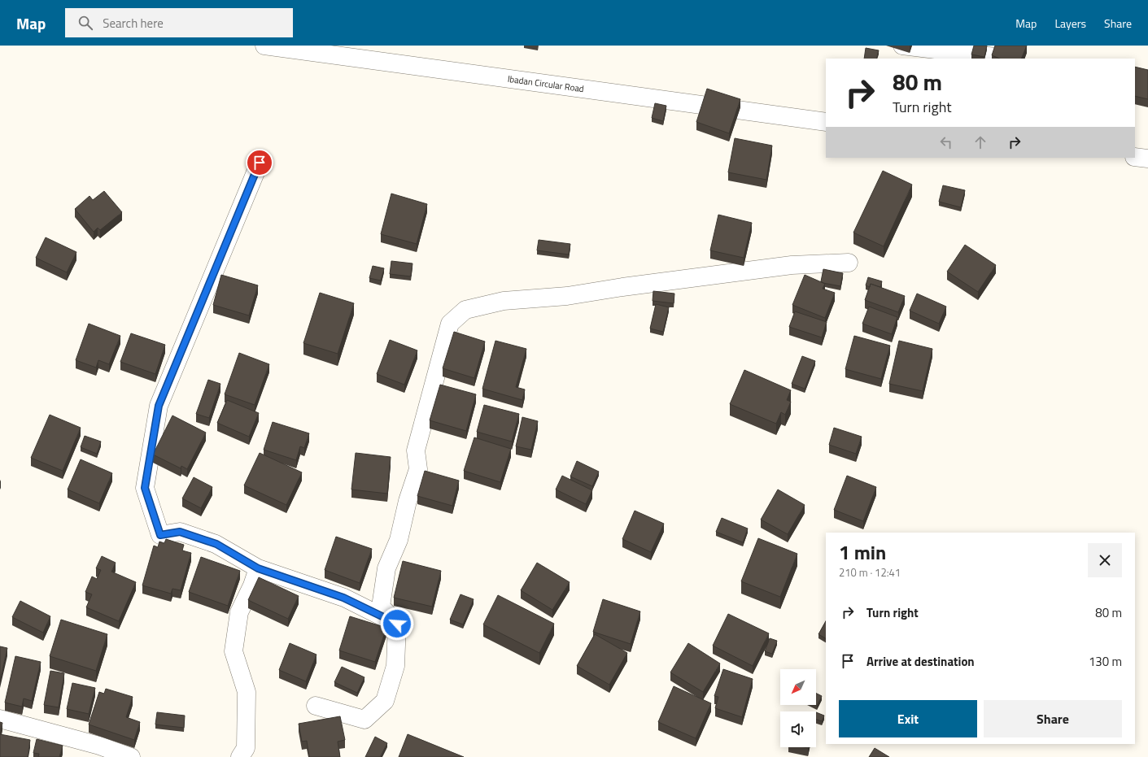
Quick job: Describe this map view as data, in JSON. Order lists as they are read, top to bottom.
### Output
{
  "streets": {
    "main road": ["Ibadan Circular Road"]
  },
  "north": "bottom left",
  "page": {
    "header": "Map",
    "search": "Search here",
    "nav": ["Map", "Layers", "Share"],
    "turn": ["80 m", "Turn right"],
    "heading": ["1 min", "210 m · 12:41"],
    "list": [
      {
        "name": "Turn right",
        "value": "80 m"
      },
      {
        "name": "Arrive at destination",
        "value": "130 m"
      }
    ],
    "buttons": ["Exit", "Share"]
  }
}
